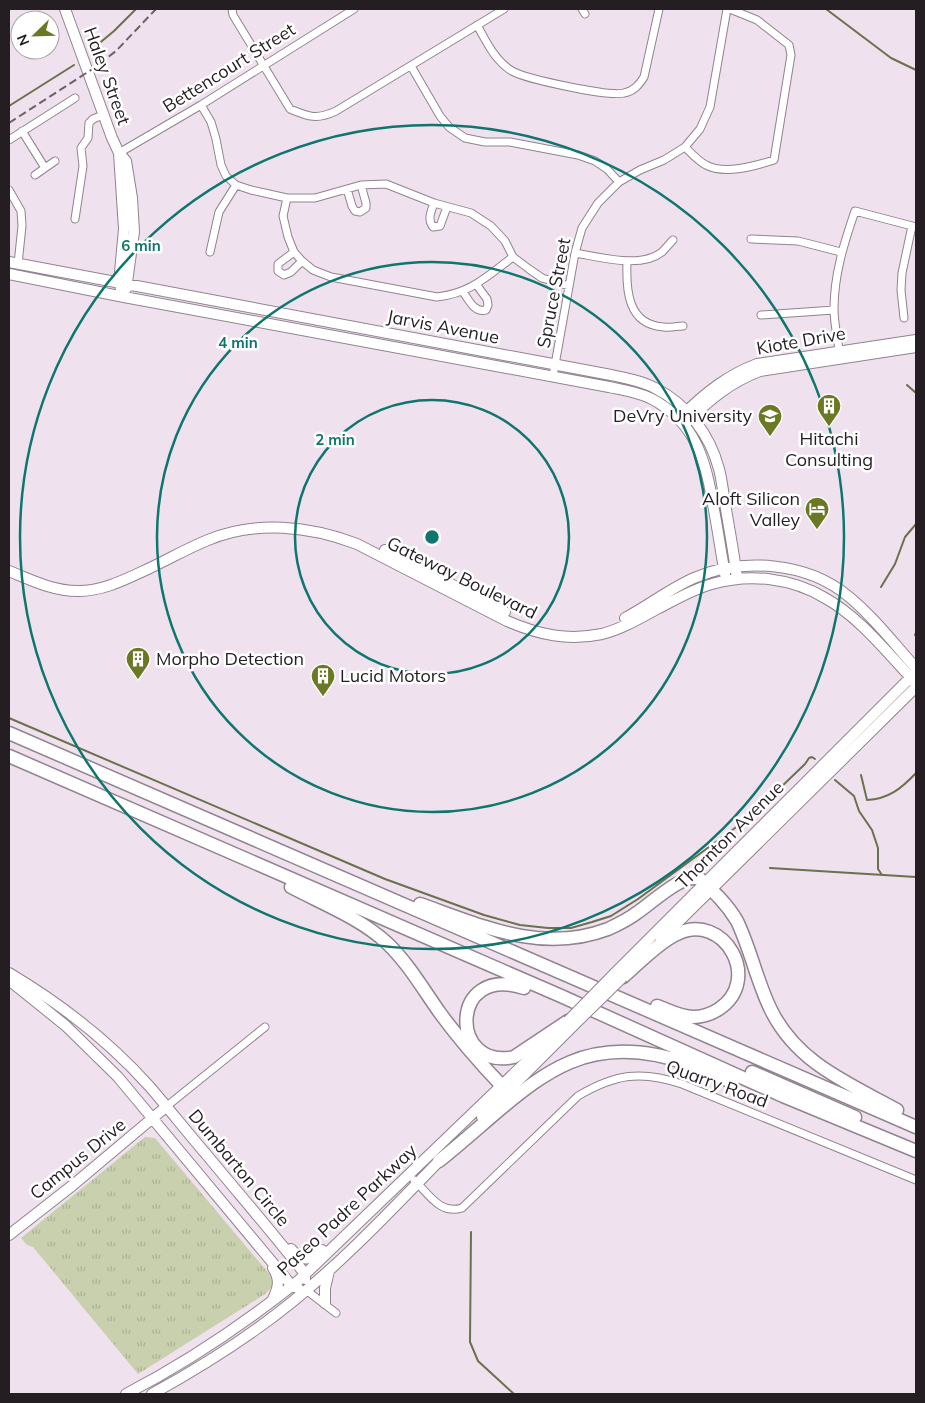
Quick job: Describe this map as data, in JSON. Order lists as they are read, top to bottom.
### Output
{
  "streets": {
    "main road": [
      "Haley Street",
      "Jarvis Avenue",
      "Kiote Drive",
      "Gateway Boulevard",
      "Thornton Avenue",
      "Campus Drive",
      "Dumbarton Circle",
      "Paseo Padre Parkway"
    ],
    "street": ["Bettencourt Street", "Spruce Street", "Quarry Road"]
  },
  "crossings": [
    ["Bettencourt Street", "Haley Street"],
    ["Haley Street", "Jarvis Avenue"],
    ["Spruce Street", "Jarvis Avenue"],
    ["Jarvis Avenue", "Kiote Drive"],
    ["Jarvis Avenue", "Gateway Boulevard"],
    ["Gateway Boulevard", "Thornton Avenue"],
    ["Thornton Avenue", "Paseo Padre Parkway"],
    ["Quarry Road", "Paseo Padre Parkway"],
    ["Campus Drive", "Dumbarton Circle"],
    ["Dumbarton Circle", "Paseo Padre Parkway"]
  ],
  "places": {
    "building": ["Hitachi Consulting", "Morpho Detection", "Lucid Motors"],
    "school or university": ["DeVry University"],
    "hotel": ["Aloft Silicon Valley"]
  },
  "north": "bottom left",
  "rings": ["6 min", "4 min", "2 min"]
}
